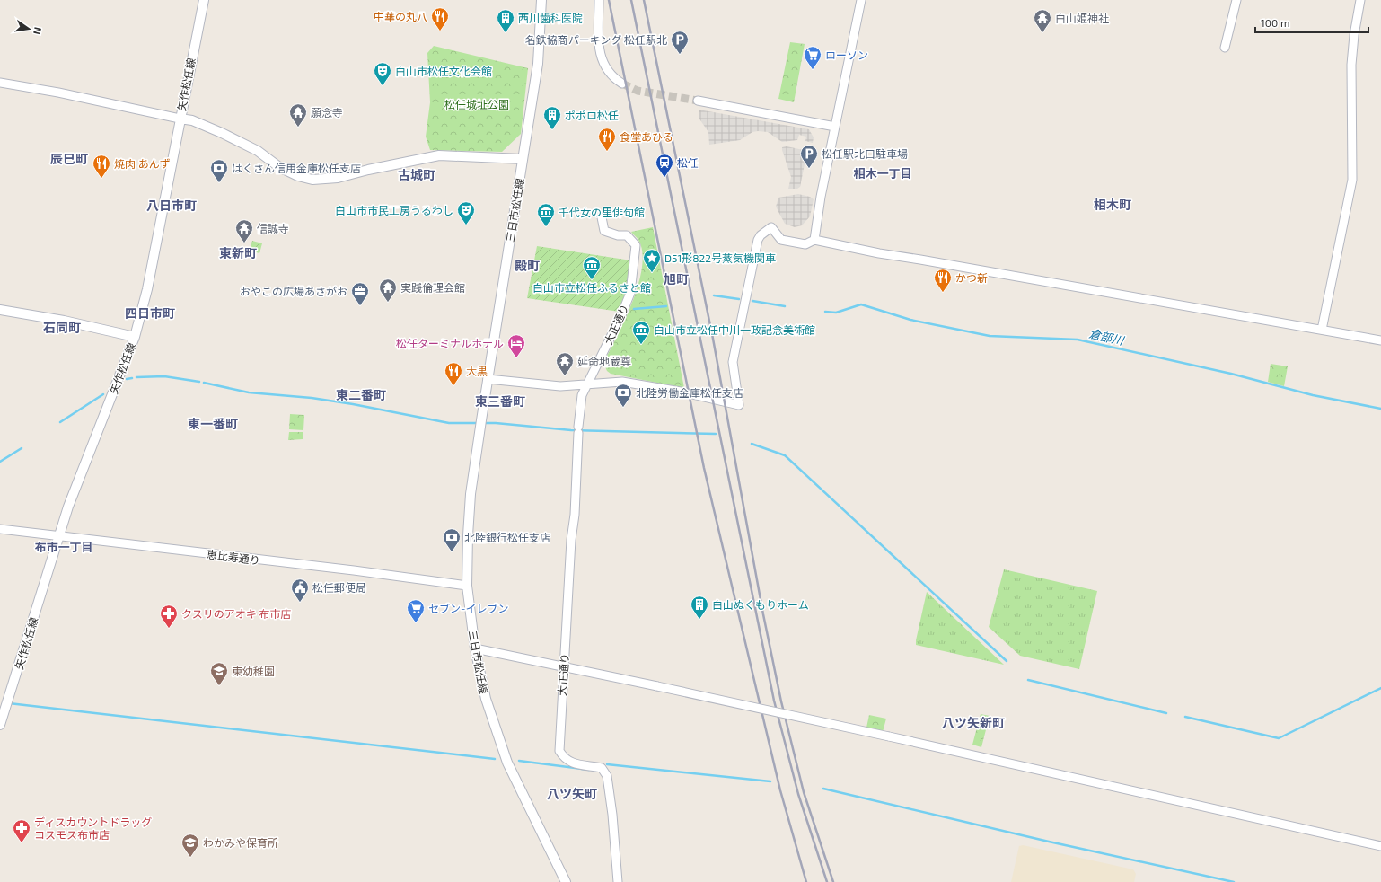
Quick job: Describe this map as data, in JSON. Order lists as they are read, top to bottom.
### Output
{
  "streets": {
    "main road": ["矢作松任線", "三日市松任線"],
    "street": ["大正通り", "恵比寿通り"]
  },
  "crossings": [
    ["矢作松任線", "恵比寿通り"],
    ["三日市松任線", "恵比寿通り"]
  ],
  "districts": [
    "辰巳町",
    "相木一丁目",
    "古城町",
    "相木町",
    "八日市町",
    "東新町",
    "殿町",
    "旭町",
    "四日市町",
    "石同町",
    "東二番町",
    "東三番町",
    "東一番町",
    "布市一丁目",
    "八ツ矢新町",
    "八ツ矢町"
  ],
  "water": ["倉部川"],
  "parks": ["松任城址公園"],
  "places": {
    "restaurant": [
      "中華の丸八",
      "食堂あひる",
      "焼肉 あんず",
      "かつ新",
      "大黒"
    ],
    "building": ["西川歯科医院", "ポポロ松任", "白山ぬくもりホーム"],
    "temple": [
      "白山姫神社",
      "願念寺",
      "信誠寺",
      "実践倫理会館",
      "延命地蔵尊"
    ],
    "parking": ["名鉄協商パーキング 松任駅北", "松任駅北口駐車場"],
    "supermarket": ["ローソン", "セブン-イレブン"],
    "theatre": ["白山市松任文化会館", "白山市市民工房うるわし"],
    "station": ["松任"],
    "bank": ["はくさん信用金庫松任支店", "北陸労働金庫松任支店", "北陸銀行松任支店"],
    "museum": ["千代女の里俳句館", "白山市立松任ふるさと館", "白山市立松任中川一政記念美術館"],
    "place": ["D51形822号蒸気機関車"],
    "office": ["おやこの広場あさがお"],
    "hotel": ["松任ターミナルホテル"],
    "public building": ["松任郵便局"],
    "pharmacy": ["クスリのアオキ 布市店", "ディスカウントドラッグ コスモス布市店"],
    "school or university": ["東幼稚園", "わかみや保育所"]
  },
  "scale_bar": "100 m",
  "north": "right"
}
